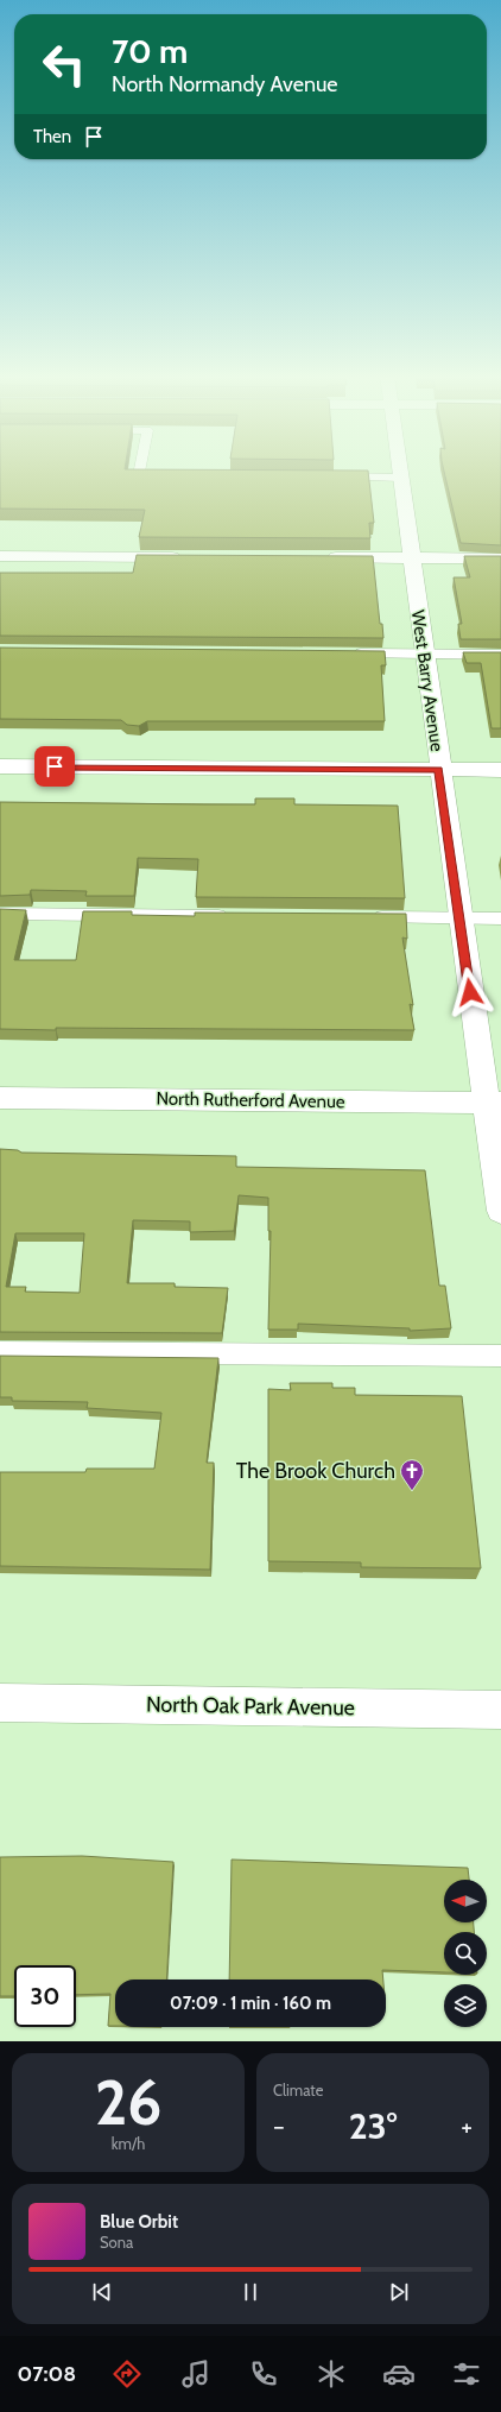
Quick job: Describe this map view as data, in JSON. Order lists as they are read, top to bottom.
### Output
{
  "streets": {
    "street": ["West Barry Avenue", "North Rutherford Avenue", "North Oak Park Avenue"]
  },
  "crossings": [
    ["West Barry Avenue", "North Rutherford Avenue"]
  ],
  "places": {
    "church": ["The Brook Church"]
  },
  "north": "left",
  "page": {
    "turn": ["70 m", "North Normandy Avenue"],
    "then": "Then",
    "limit": "30",
    "trip": "07:09 · 1 min · 160 m",
    "tile": [
      ["26", "km/h"],
      "Climate"
    ],
    "heat": ["−", "23°", "+"],
    "song": ["Blue Orbit", "Sona"],
    "tabs": "07:08"
  }
}
